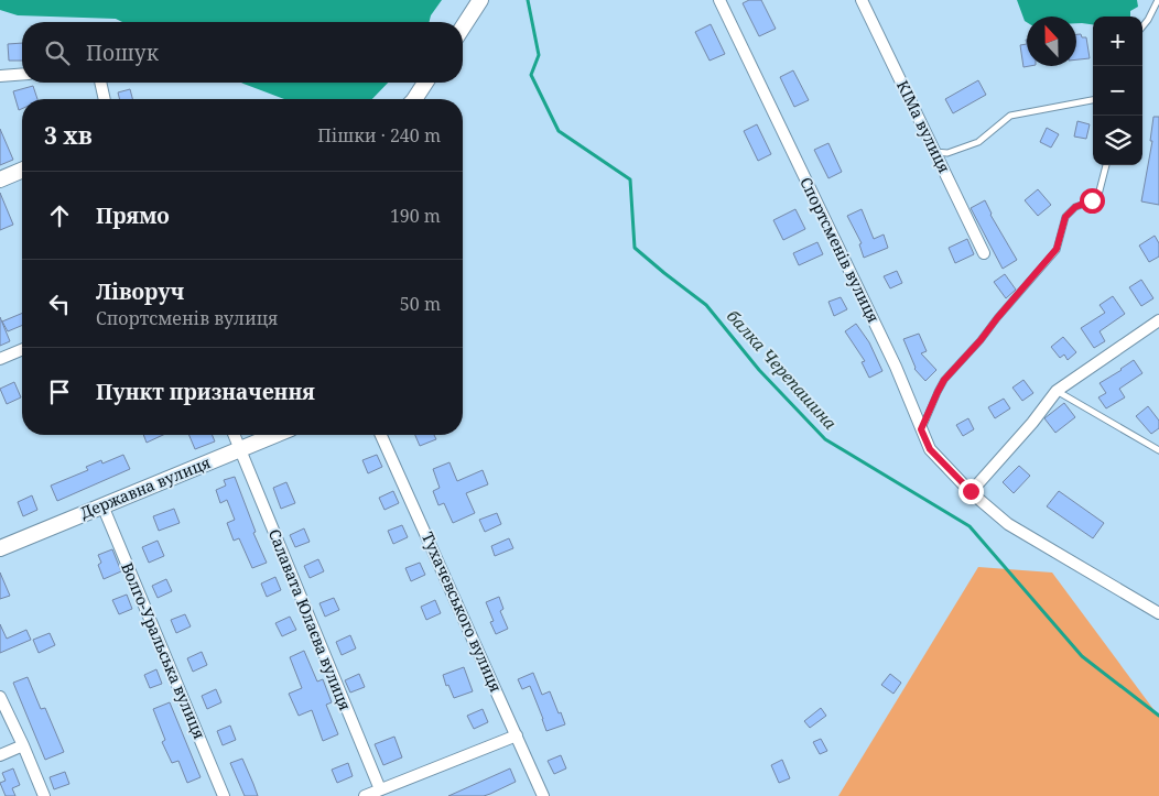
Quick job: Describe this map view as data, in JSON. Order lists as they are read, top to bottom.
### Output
{
  "streets": {
    "main road": ["Державна вулиця"],
    "street": [
      "КІМа вулиця",
      "Спортсменів вулиця",
      "Тухачевського вулиця",
      "Салавата Юлаєва вулиця",
      "Волго-Уральська вулиця"
    ]
  },
  "crossings": [
    ["Державна вулиця", "Салавата Юлаєва вулиця"],
    ["Державна вулиця", "Волго-Уральська вулиця"]
  ],
  "water": ["балка Черепашина"],
  "north": "top",
  "page": {
    "map_buttons": ["+", "−"],
    "search": "Пошук",
    "heading": ["3 хв", "Пішки · 240 m"],
    "list": [
      ["Прямо", "190 m"],
      ["Ліворуч", "Спортсменів вулиця", "50 m"],
      "Пункт призначення"
    ]
  }
}
